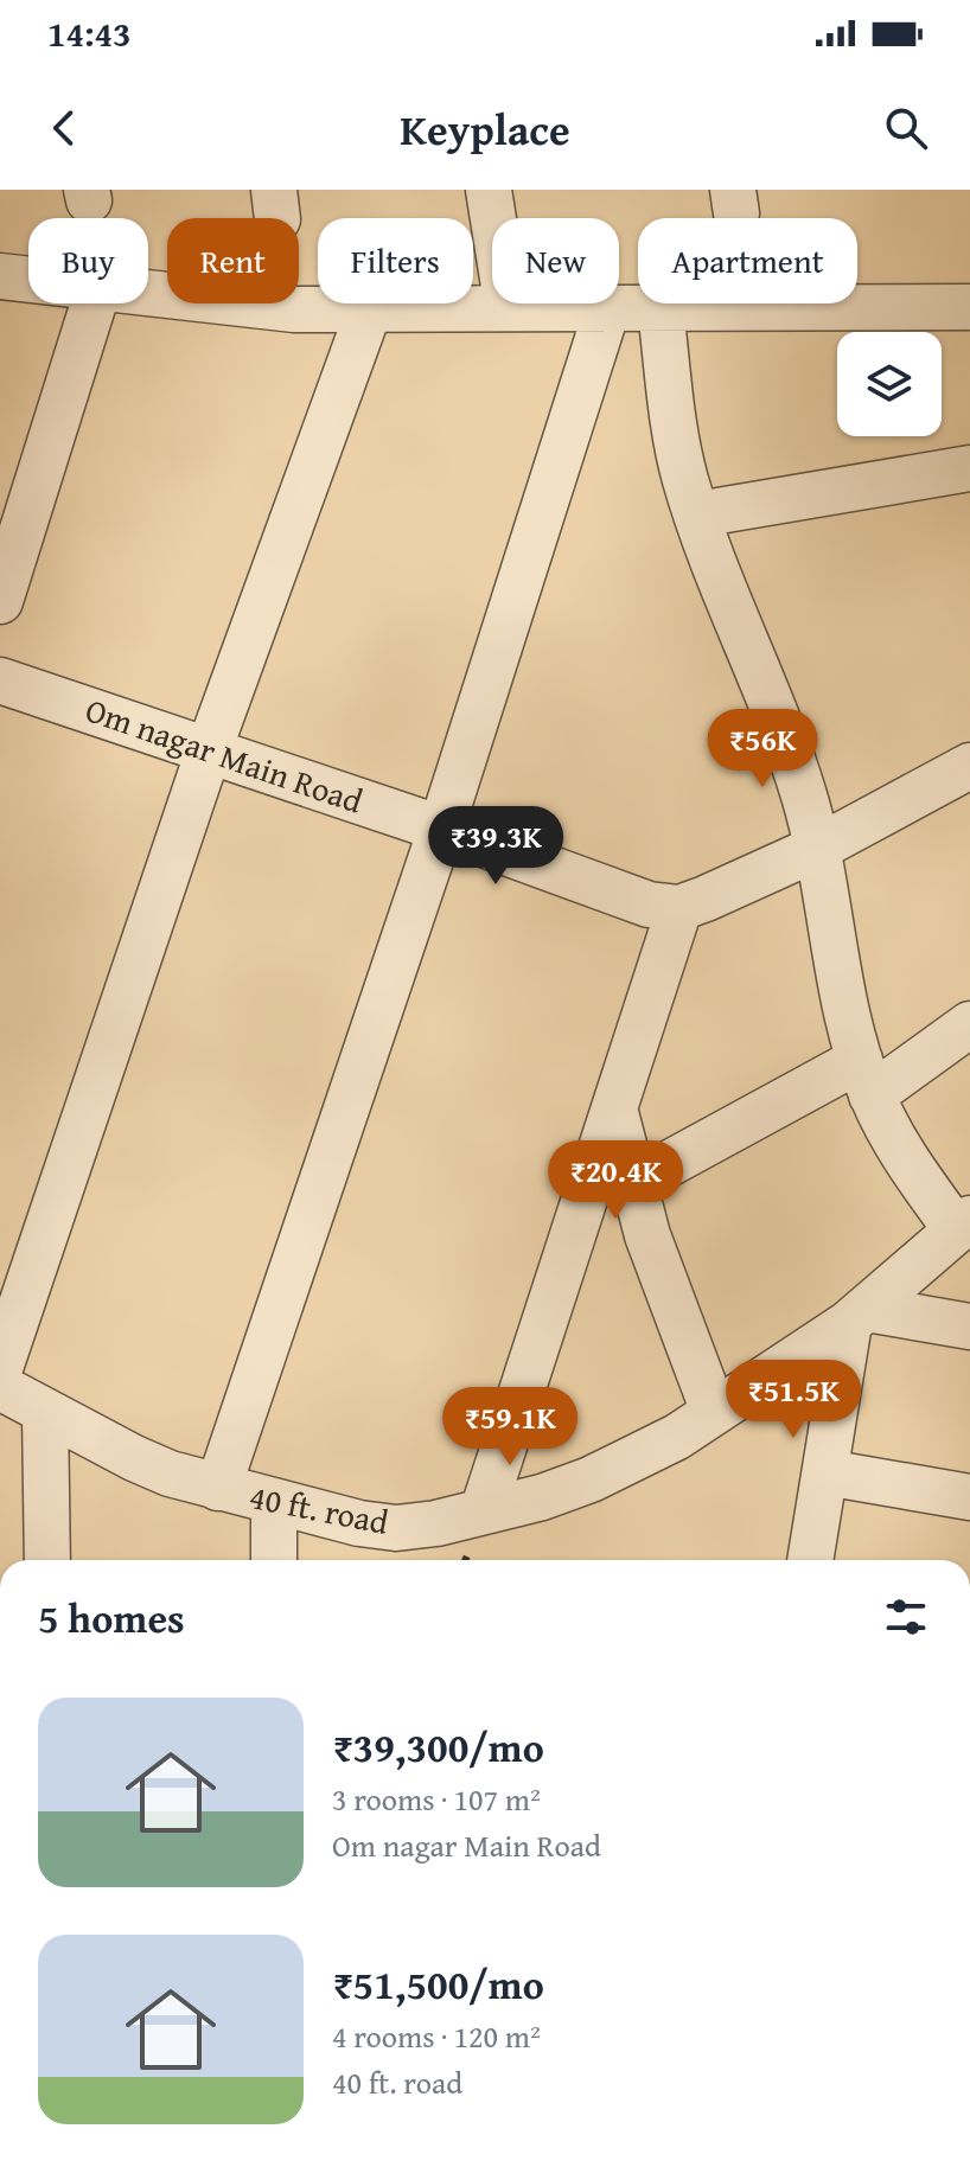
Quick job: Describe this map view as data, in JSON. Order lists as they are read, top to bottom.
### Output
{
  "streets": {
    "street": ["Om nagar Main Road", "40 ft. road"]
  },
  "page": {
    "status": "14:43",
    "header": "Keyplace",
    "chip": [
      "Buy",
      "Rent",
      "Filters",
      "New",
      "Apartment"
    ],
    "price": [
      "₹56K",
      "₹39.3K",
      "₹20.4K",
      "₹51.5K",
      "₹59.1K"
    ],
    "heading": "5 homes",
    "list": [
      {
        "name": "₹39,300/mo",
        "note": "3 rooms · 107 m² · Om nagar Main Road"
      },
      {
        "name": "₹51,500/mo",
        "note": "4 rooms · 120 m² · 40 ft. road"
      }
    ]
  }
}
